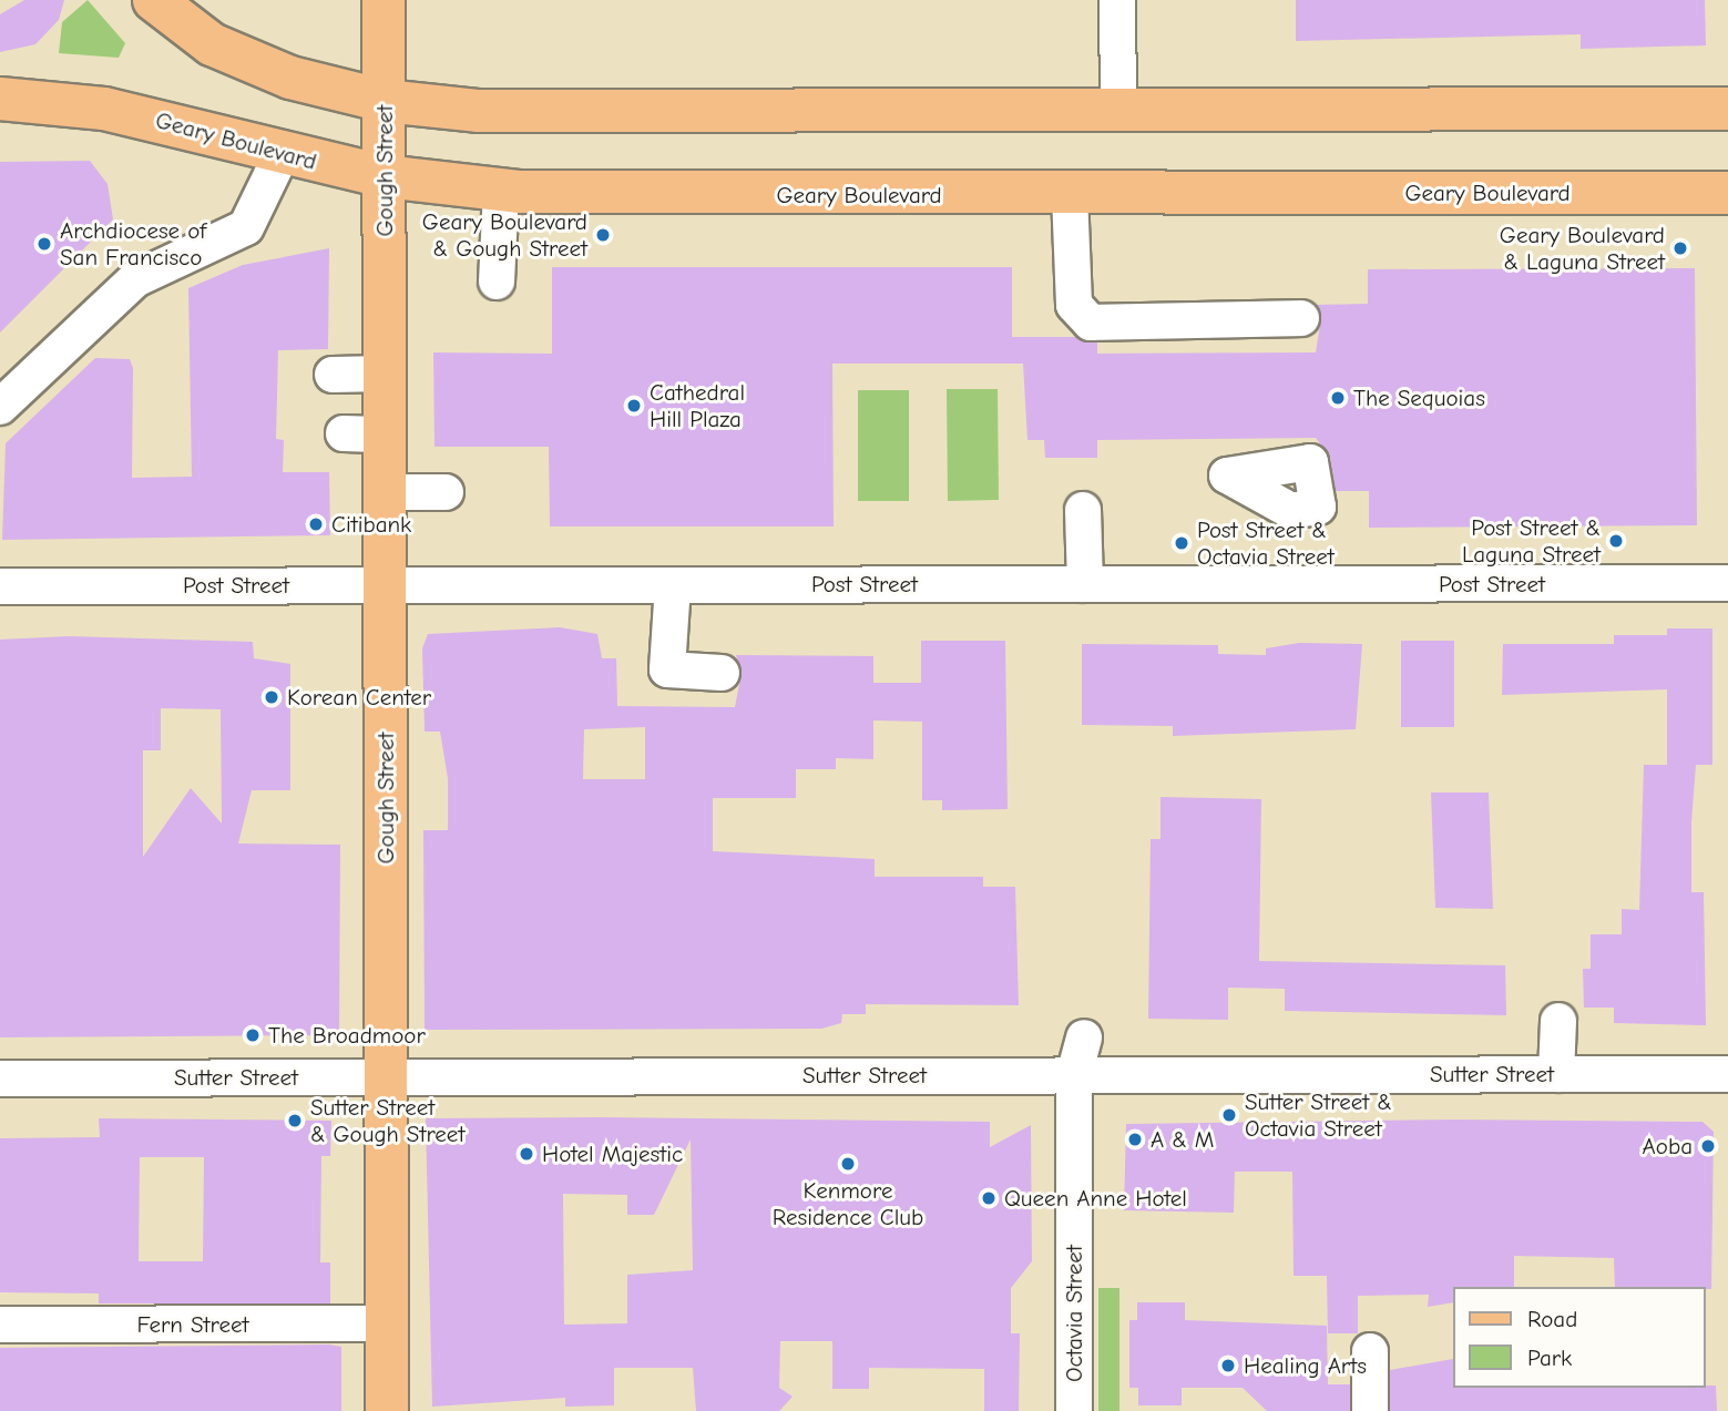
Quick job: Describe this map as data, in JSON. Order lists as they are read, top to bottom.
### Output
{
  "streets": {
    "main road": ["Geary Boulevard", "Gough Street"],
    "street": [
      "Post Street",
      "Sutter Street",
      "Octavia Street",
      "Fern Street"
    ]
  },
  "crossings": [
    ["Geary Boulevard", "Gough Street"],
    ["Gough Street", "Post Street"],
    ["Gough Street", "Sutter Street"],
    ["Gough Street", "Fern Street"],
    ["Sutter Street", "Octavia Street"]
  ],
  "places": [
    "Geary Boulevard & Gough Street",
    "Archdiocese of San Francisco",
    "Geary Boulevard & Laguna Street",
    "The Sequoias",
    "Cathedral Hill Plaza",
    "Citibank",
    "Post Street & Laguna Street",
    "Post Street & Octavia Street",
    "Korean Center",
    "The Broadmoor",
    "Sutter Street & Octavia Street",
    "Sutter Street & Gough Street",
    "A & M",
    "Aoba",
    "Hotel Majestic",
    "Kenmore Residence Club",
    "Queen Anne Hotel",
    "Healing Arts"
  ],
  "legend": ["Road", "Park"]
}
